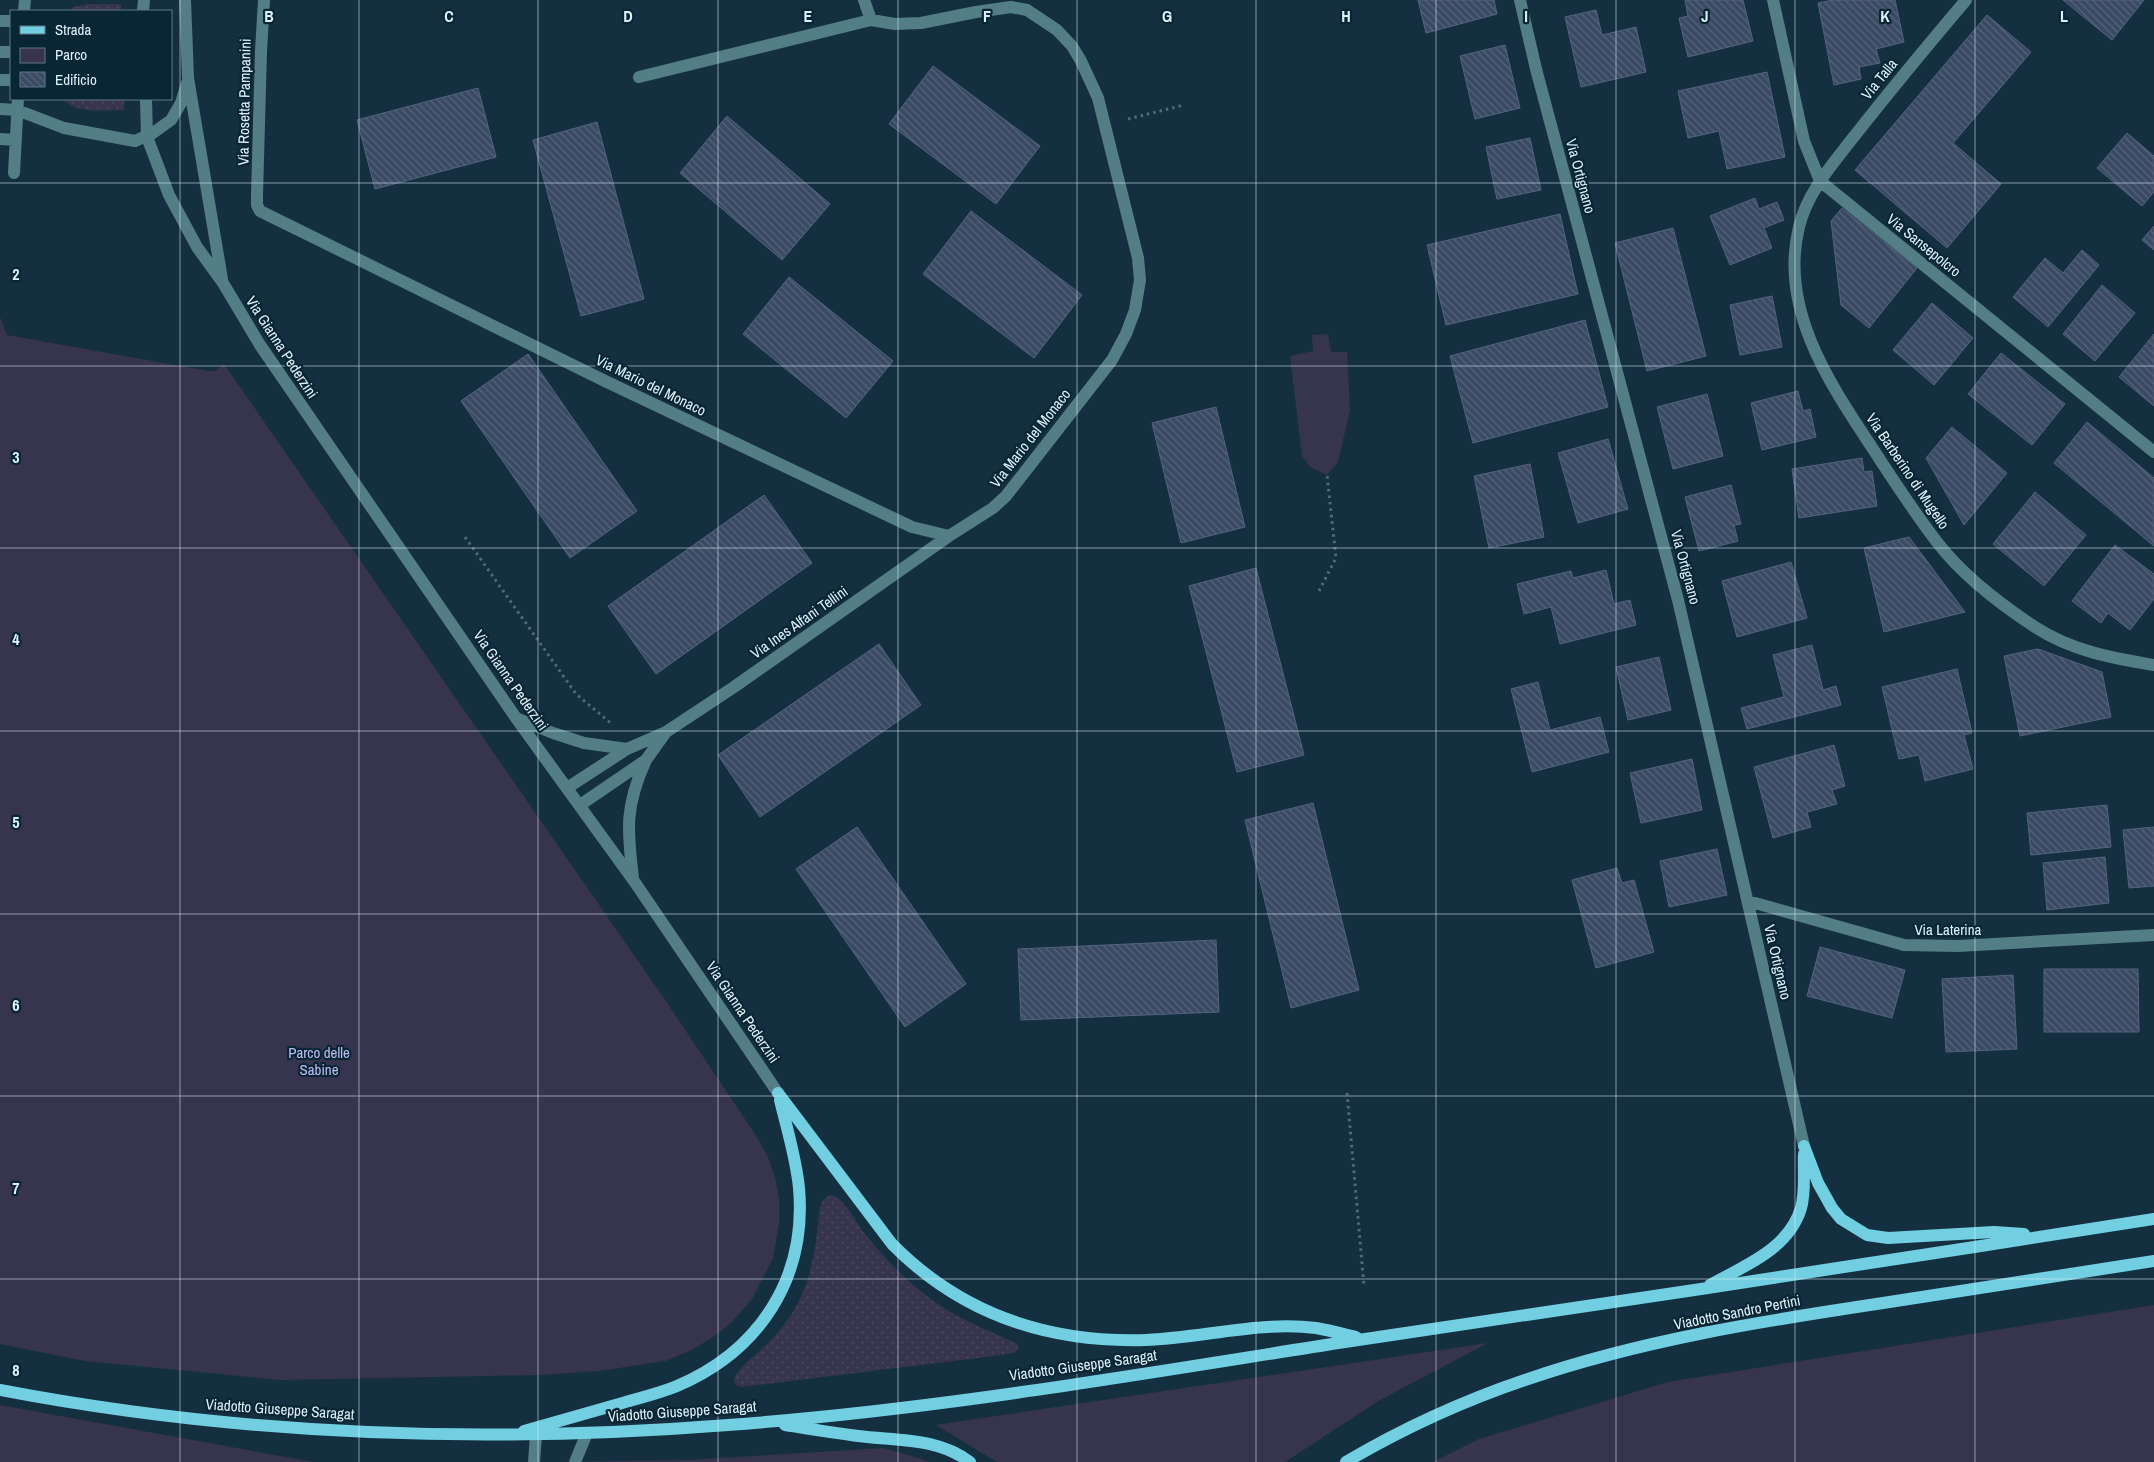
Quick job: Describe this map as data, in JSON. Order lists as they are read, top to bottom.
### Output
{
  "streets": {
    "main road": ["Viadotto Sandro Pertini", "Viadotto Giuseppe Saragat"],
    "street": [
      "Via Talla",
      "Via Rosetta Pampanini",
      "Via Ortignano",
      "Via Sansepolcro",
      "Via Gianna Pederzini",
      "Via Mario del Monaco",
      "Via Barberino di Mugello",
      "Via Ines Alfani Tellini",
      "Via Laterina"
    ]
  },
  "crossings": [
    ["Via Talla", "Via Sansepolcro"],
    ["Via Talla", "Via Barberino di Mugello"],
    ["Via Rosetta Pampanini", "Via Mario del Monaco"],
    ["Via Ortignano", "Via Laterina"],
    ["Via Sansepolcro", "Via Barberino di Mugello"],
    ["Via Gianna Pederzini", "Via Ines Alfani Tellini"],
    ["Via Mario del Monaco", "Via Ines Alfani Tellini"],
    ["Viadotto Sandro Pertini", "Viadotto Giuseppe Saragat"]
  ],
  "parks": ["Parco delle Sabine"],
  "legend": ["Strada", "Parco", "Edificio"],
  "grid": {
    "columns": [
      "B",
      "C",
      "D",
      "E",
      "F",
      "G",
      "H",
      "I",
      "J",
      "K",
      "L"
    ],
    "rows": [
      "2",
      "3",
      "4",
      "5",
      "6",
      "7",
      "8"
    ]
  }
}
